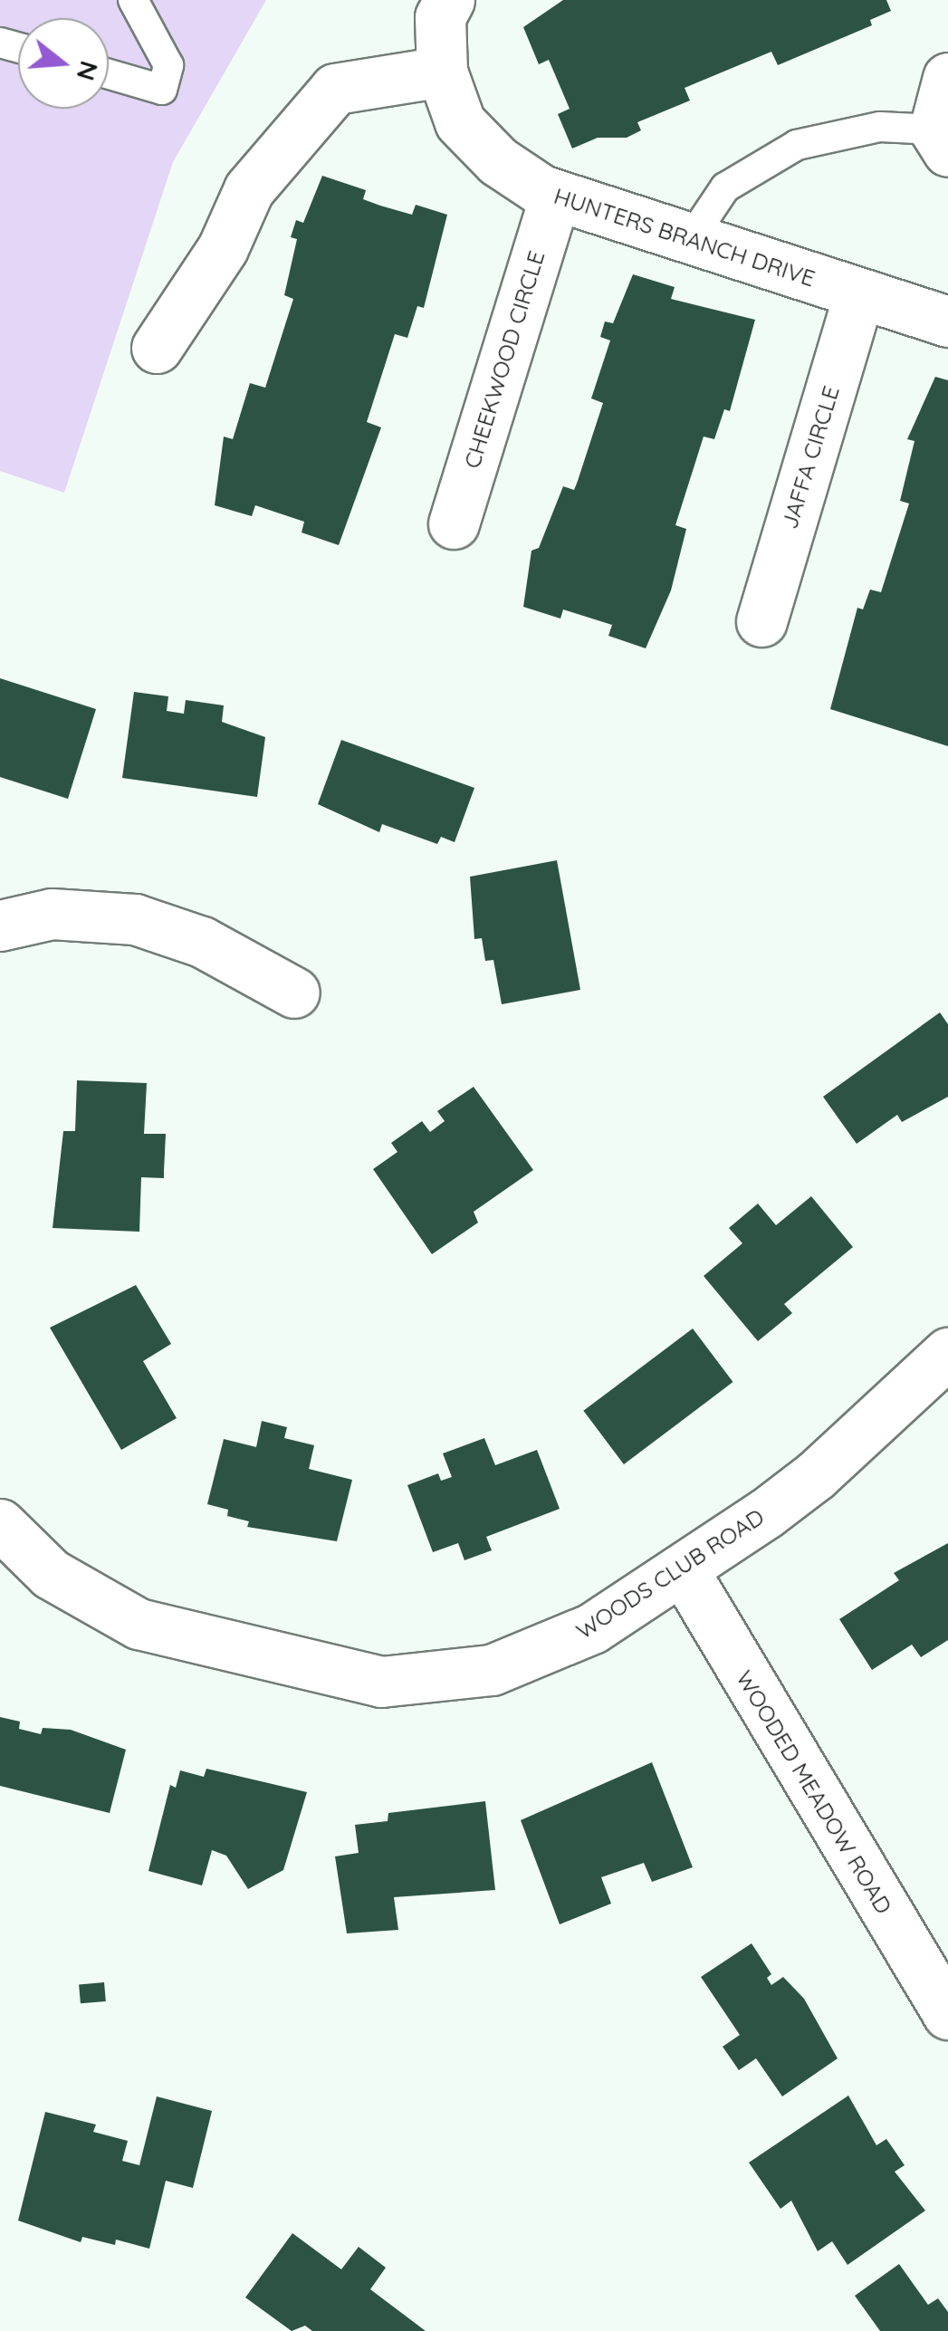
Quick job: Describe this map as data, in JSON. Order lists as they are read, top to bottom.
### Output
{
  "streets": {
    "street": [
      "HUNTERS BRANCH DRIVE",
      "CHEEKWOOD CIRCLE",
      "JAFFA CIRCLE",
      "WOODS CLUB ROAD",
      "WOODED MEADOW ROAD"
    ]
  },
  "crossings": [
    ["HUNTERS BRANCH DRIVE", "CHEEKWOOD CIRCLE"],
    ["HUNTERS BRANCH DRIVE", "JAFFA CIRCLE"],
    ["WOODS CLUB ROAD", "WOODED MEADOW ROAD"]
  ],
  "north": "right"
}
